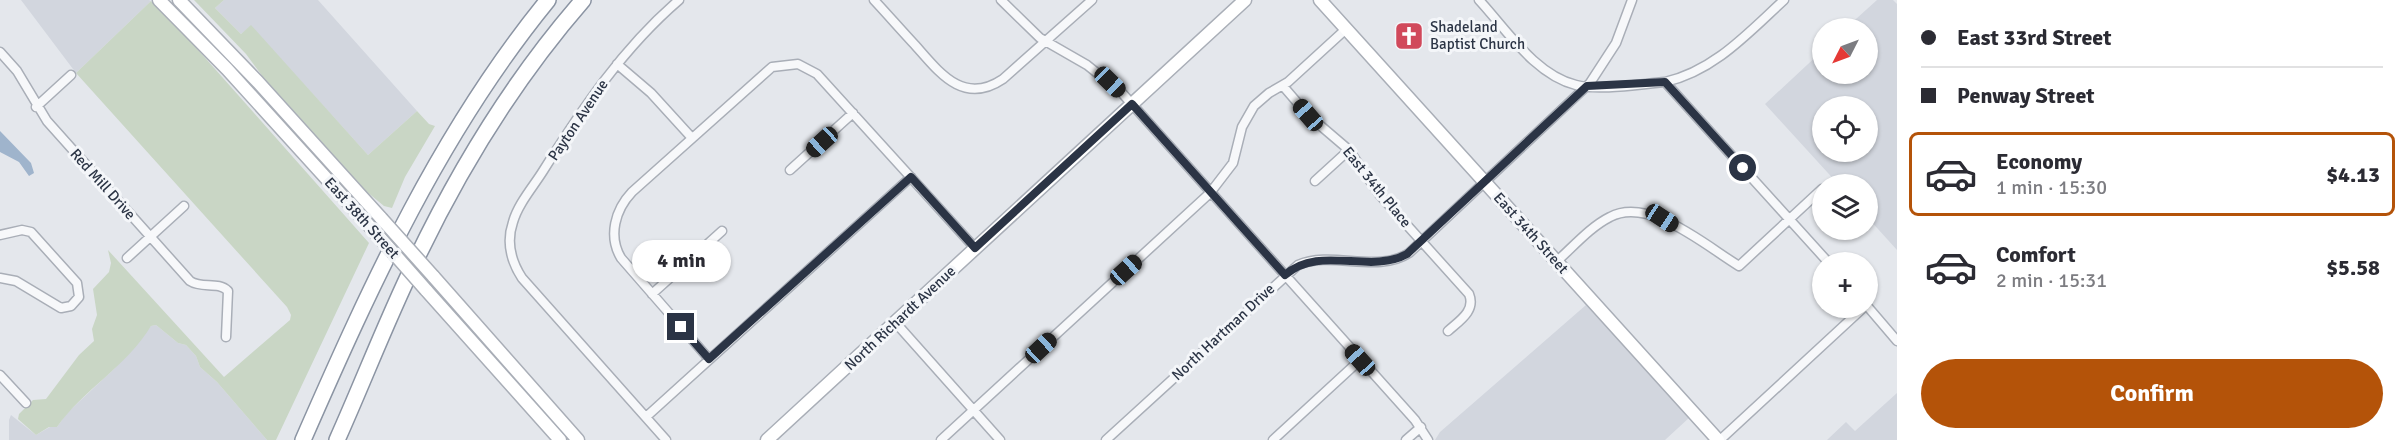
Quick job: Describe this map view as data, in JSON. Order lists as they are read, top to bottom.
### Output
{
  "streets": {
    "street": [
      "Payton Avenue",
      "Red Mill Drive",
      "East 34th Place",
      "East 38th Street",
      "East 34th Street",
      "North Richardt Avenue",
      "North Hartman Drive"
    ]
  },
  "crossings": [
    ["East 34th Place", "North Hartman Drive"],
    ["East 34th Street", "North Hartman Drive"]
  ],
  "places": {
    "church": ["Shadeland Baptist Church"]
  },
  "north": "bottom left",
  "page": {
    "banner": ["East 33rd Street", "Penway Street"],
    "map_buttons": "+",
    "list": [
      {
        "name": "Economy",
        "note": "1 min · 15:30",
        "value": "$4.13"
      },
      {
        "name": "Comfort",
        "note": "2 min · 15:31",
        "value": "$5.58"
      }
    ],
    "bubble": "4 min",
    "buttons": "Confirm"
  }
}
